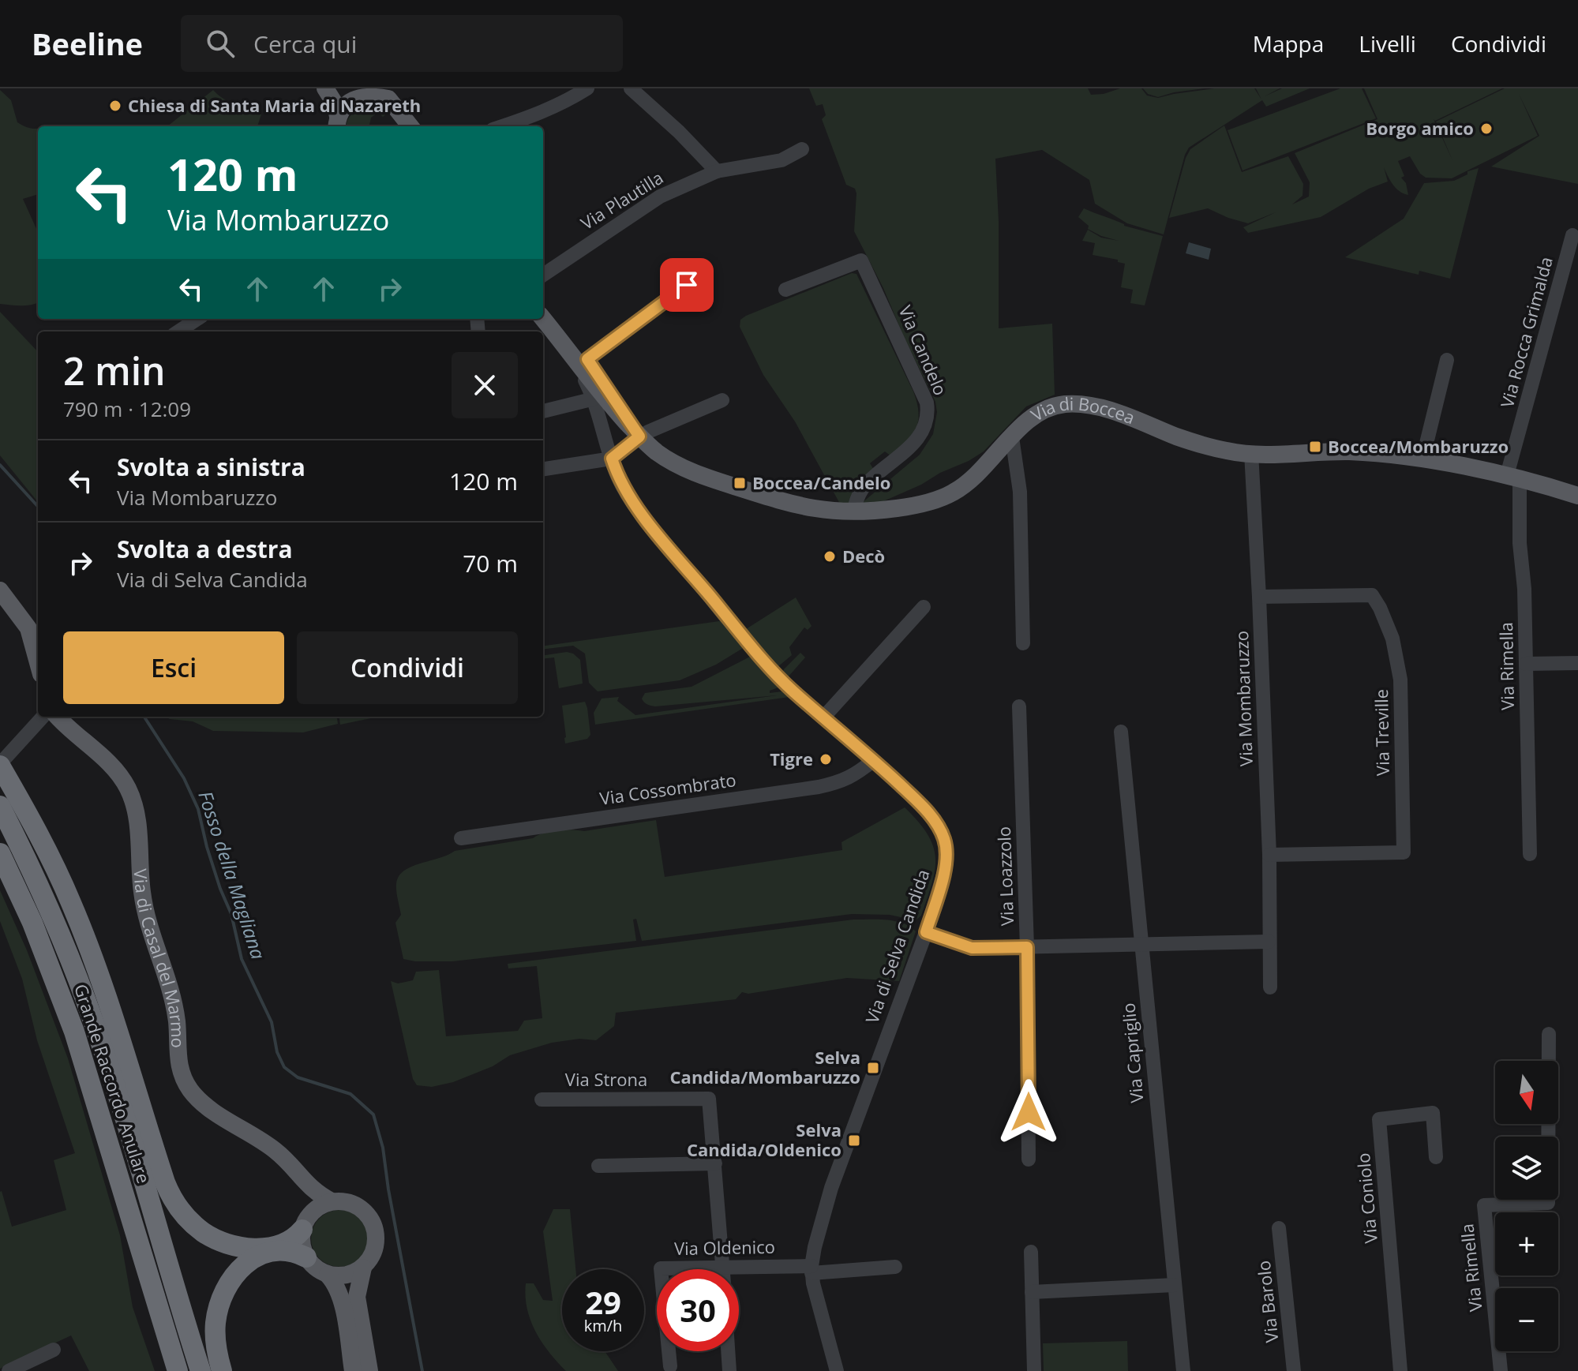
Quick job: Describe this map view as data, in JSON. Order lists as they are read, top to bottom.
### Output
{
  "streets": {
    "highway": ["Grande Raccordo Anulare"],
    "main road": ["Via di Boccea", "Via di Casal del Marmo"],
    "street": [
      "Via Plautilla",
      "Via Rocca Grimalda",
      "Via Candelo",
      "Via Rimella",
      "Via Mombaruzzo",
      "Via Treville",
      "Via Cossombrato",
      "Via Loazzolo",
      "Via di Selva Candida",
      "Via Capriglio",
      "Via Strona",
      "Via Coniolo",
      "Via Oldenico",
      "Via Barolo"
    ]
  },
  "crossings": [
    ["Via Rocca Grimalda", "Via di Boccea"],
    ["Via Rocca Grimalda", "Via Rimella"],
    ["Via Candelo", "Via di Boccea"],
    ["Via di Boccea", "Via Rimella"],
    ["Via di Boccea", "Via Mombaruzzo"],
    ["Via di Boccea", "Via di Selva Candida"],
    ["Via Mombaruzzo", "Via Treville"],
    ["Via Cossombrato", "Via di Selva Candida"],
    ["Via di Selva Candida", "Via Oldenico"]
  ],
  "water": ["Fosso della Magliana"],
  "places": {
    "other": [
      "Chiesa di Santa Maria di Nazareth",
      "Borgo amico",
      "Decò",
      "Tigre"
    ],
    "transit": [
      "Boccea/Mombaruzzo",
      "Boccea/Candelo",
      "Selva Candida/Mombaruzzo",
      "Selva Candida/Oldenico"
    ]
  },
  "north": "bottom",
  "page": {
    "header": "Beeline",
    "search": "Cerca qui",
    "nav": ["Mappa", "Livelli", "Condividi"],
    "turn": ["120 m", "Via Mombaruzzo"],
    "heading": ["2 min", "790 m · 12:09"],
    "list": [
      {
        "name": "Svolta a sinistra",
        "note": "Via Mombaruzzo",
        "value": "120 m"
      },
      {
        "name": "Svolta a destra",
        "note": "Via di Selva Candida",
        "value": "70 m"
      }
    ],
    "buttons": ["Esci", "Condividi"],
    "map_buttons": ["+", "−"],
    "speed": "29 km/h",
    "limit": "30"
  }
}
